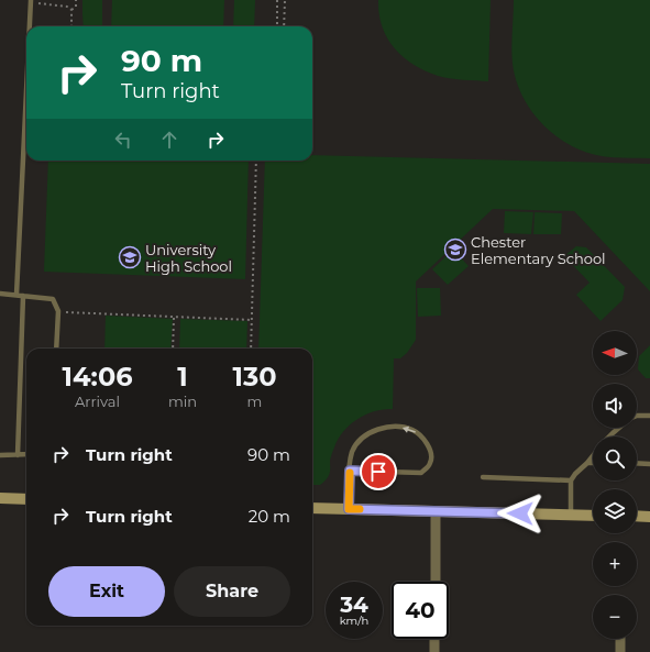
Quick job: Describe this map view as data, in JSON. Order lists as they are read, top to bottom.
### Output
{
  "places": {
    "school or university": ["Chester Elementary School", "University High School"]
  },
  "north": "left",
  "page": {
    "turn": ["90 m", "Turn right"],
    "map_buttons": ["+", "−"],
    "eta": [
      "14:06",
      "Arrival",
      "1",
      "min",
      "130",
      "m"
    ],
    "list": [
      {
        "name": "Turn right",
        "value": "90 m"
      },
      {
        "name": "Turn right",
        "value": "20 m"
      }
    ],
    "buttons": ["Exit", "Share"],
    "speed": "34 km/h",
    "limit": "40"
  }
}
